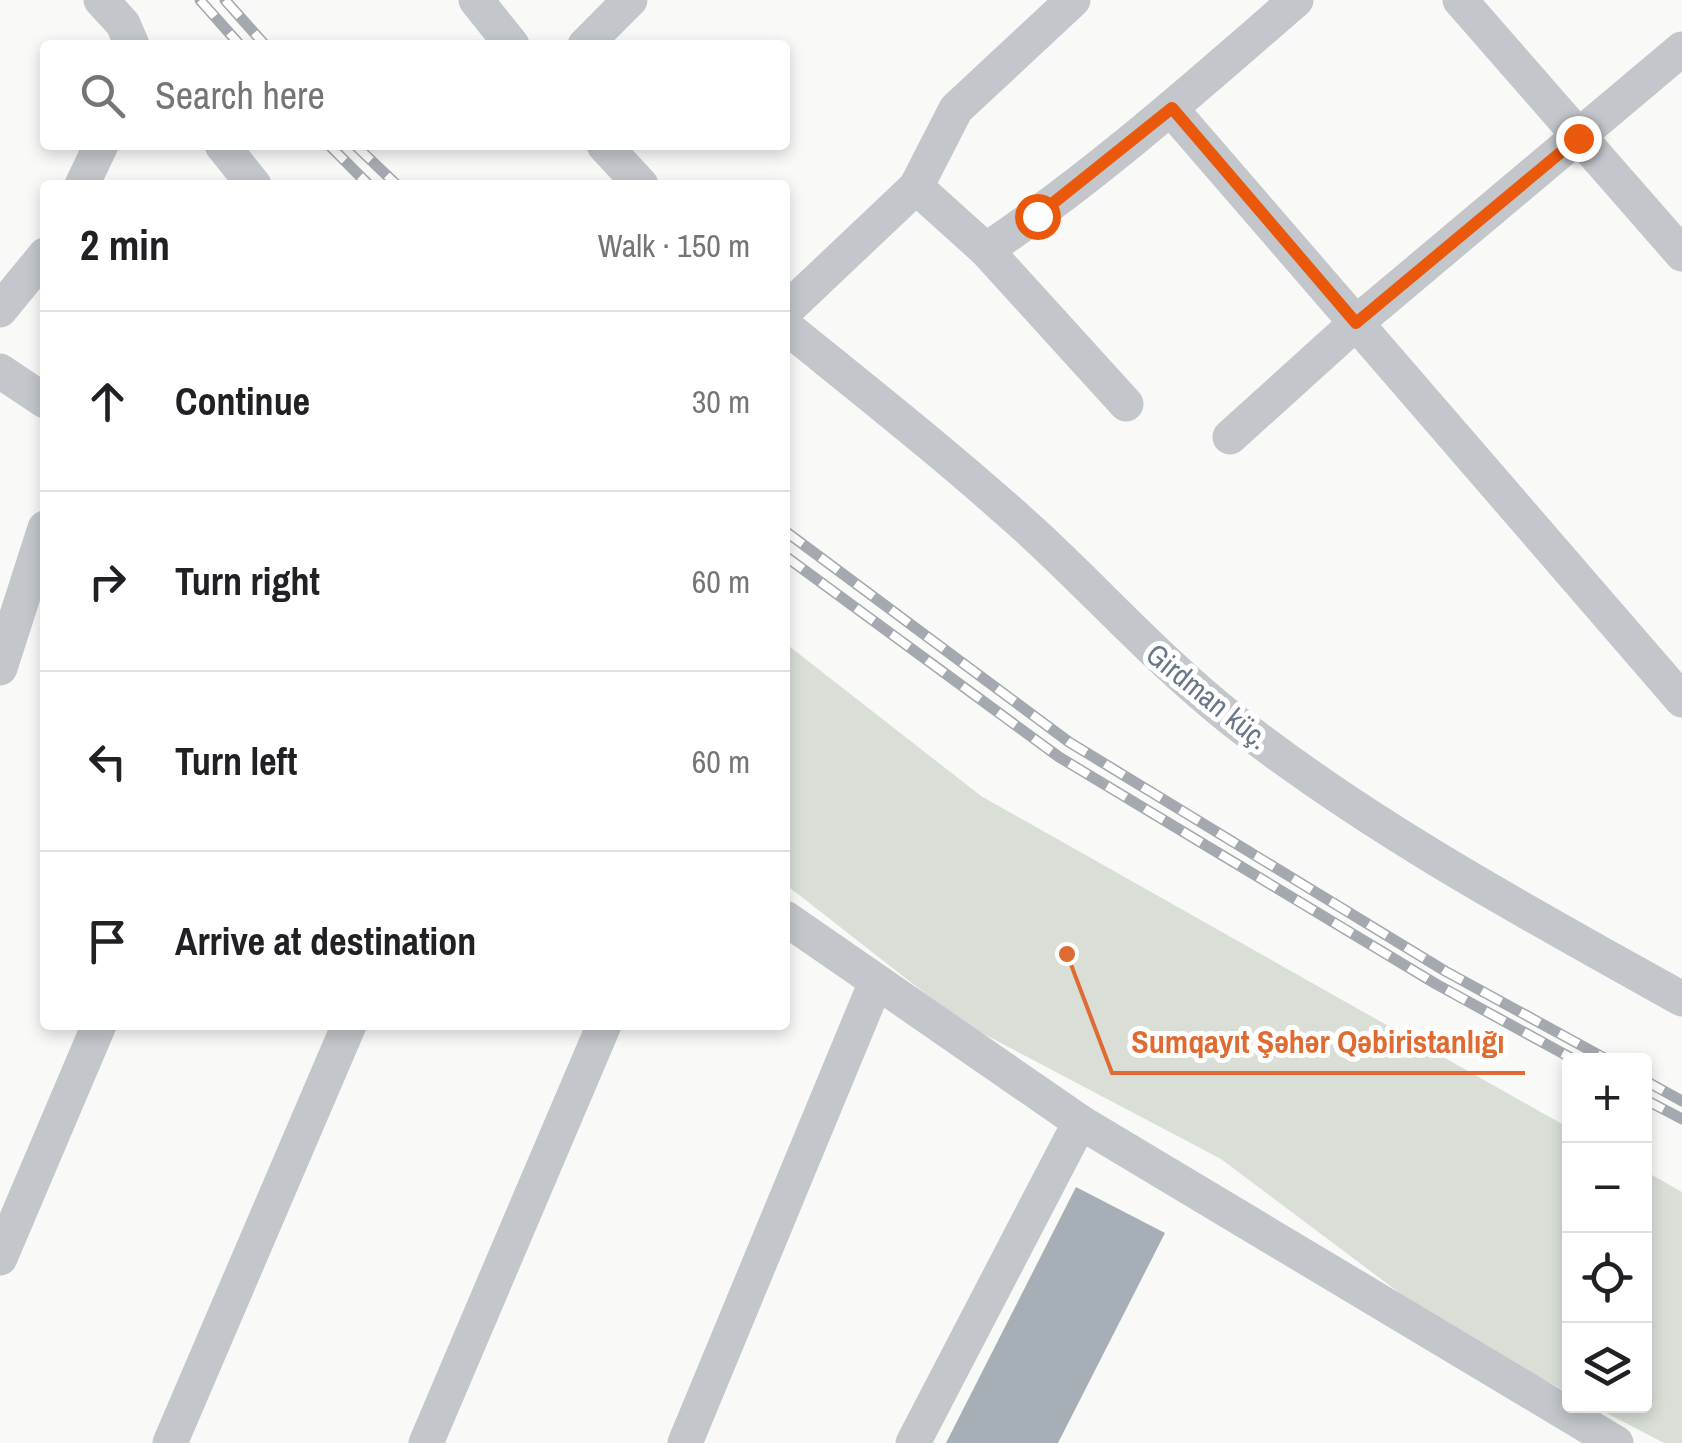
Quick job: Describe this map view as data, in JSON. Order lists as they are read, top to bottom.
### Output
{
  "streets": {
    "street": ["Girdman küç."]
  },
  "places": ["Sumqayıt Şəhər Qəbiristanlığı"],
  "page": {
    "search": "Search here",
    "heading": ["2 min", "Walk · 150 m"],
    "list": [
      ["Continue", "30 m"],
      ["Turn right", "60 m"],
      ["Turn left", "60 m"],
      "Arrive at destination"
    ],
    "map_buttons": ["+", "−"]
  }
}
